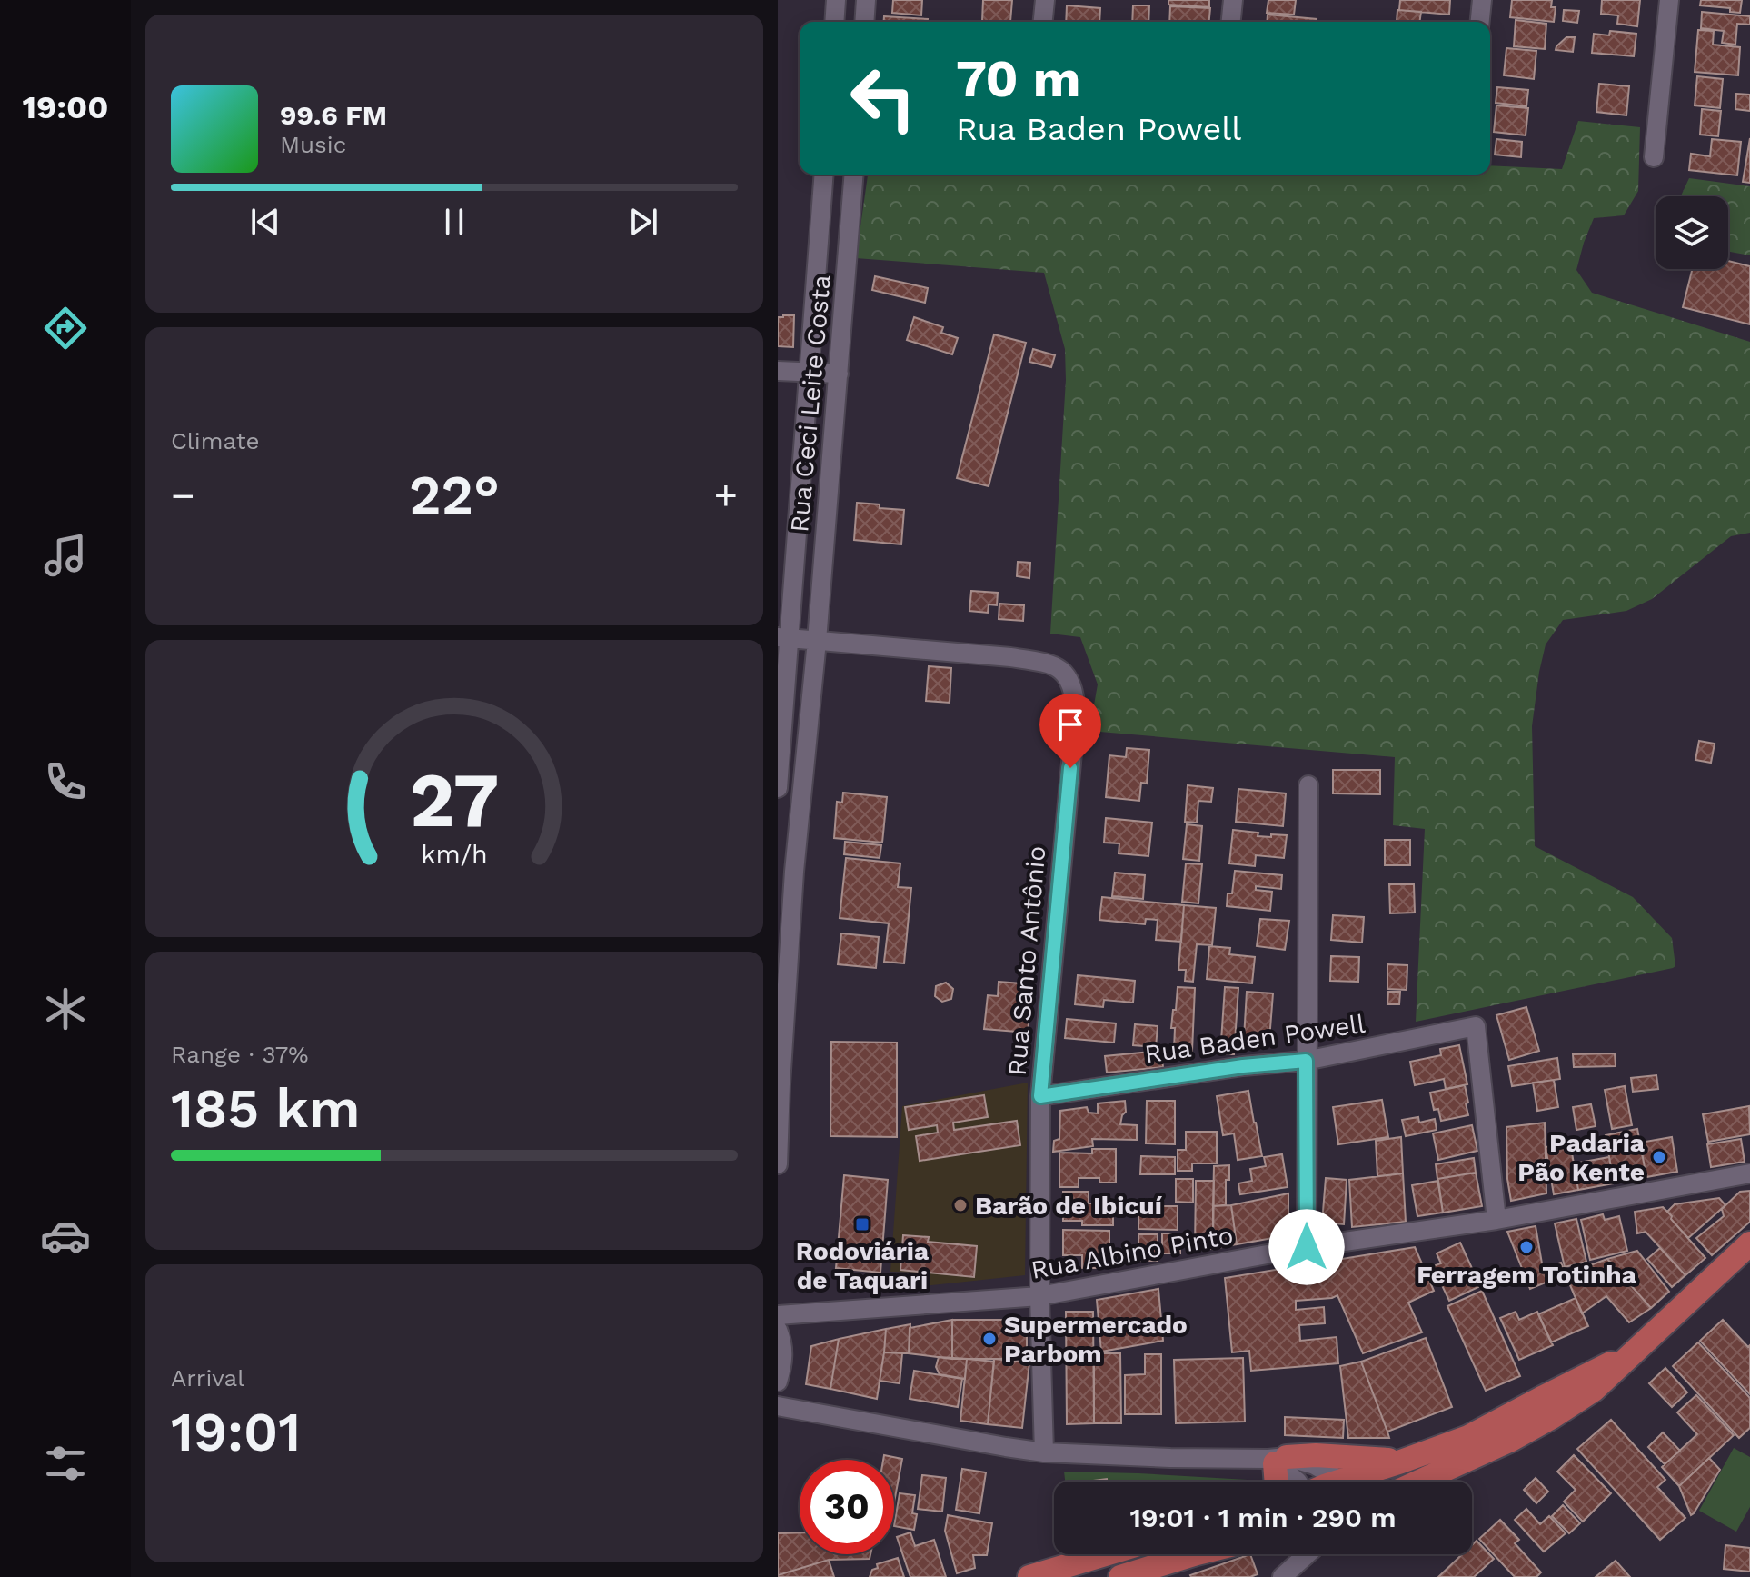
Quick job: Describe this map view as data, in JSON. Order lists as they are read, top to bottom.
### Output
{
  "streets": {
    "street": [
      "Rua Ceci Leite Costa",
      "Rua Santo Antônio",
      "Rua Baden Powell",
      "Rua Albino Pinto"
    ]
  },
  "crossings": [
    ["Rua Ceci Leite Costa", "Rua Santo Antônio"],
    ["Rua Santo Antônio", "Rua Baden Powell"],
    ["Rua Santo Antônio", "Rua Albino Pinto"],
    ["Rua Baden Powell", "Rua Albino Pinto"]
  ],
  "places": {
    "other": [
      "Padaria Pão Kente",
      "Barão de Ibicuí",
      "Ferragem Totinha",
      "Supermercado Parbom"
    ],
    "transit": ["Rodoviária de Taquari"]
  },
  "page": {
    "tabs": "19:00",
    "turn": ["70 m", "Rua Baden Powell"],
    "song": ["99.6 FM", "Music"],
    "tile": [
      "Climate",
      ["Range · 37%", "185 km"],
      ["Arrival", "19:01"]
    ],
    "heat": ["−", "22°", "+"],
    "limit": "30",
    "trip": "19:01 · 1 min · 290 m",
    "gauge": ["27", "km/h"]
  }
}
